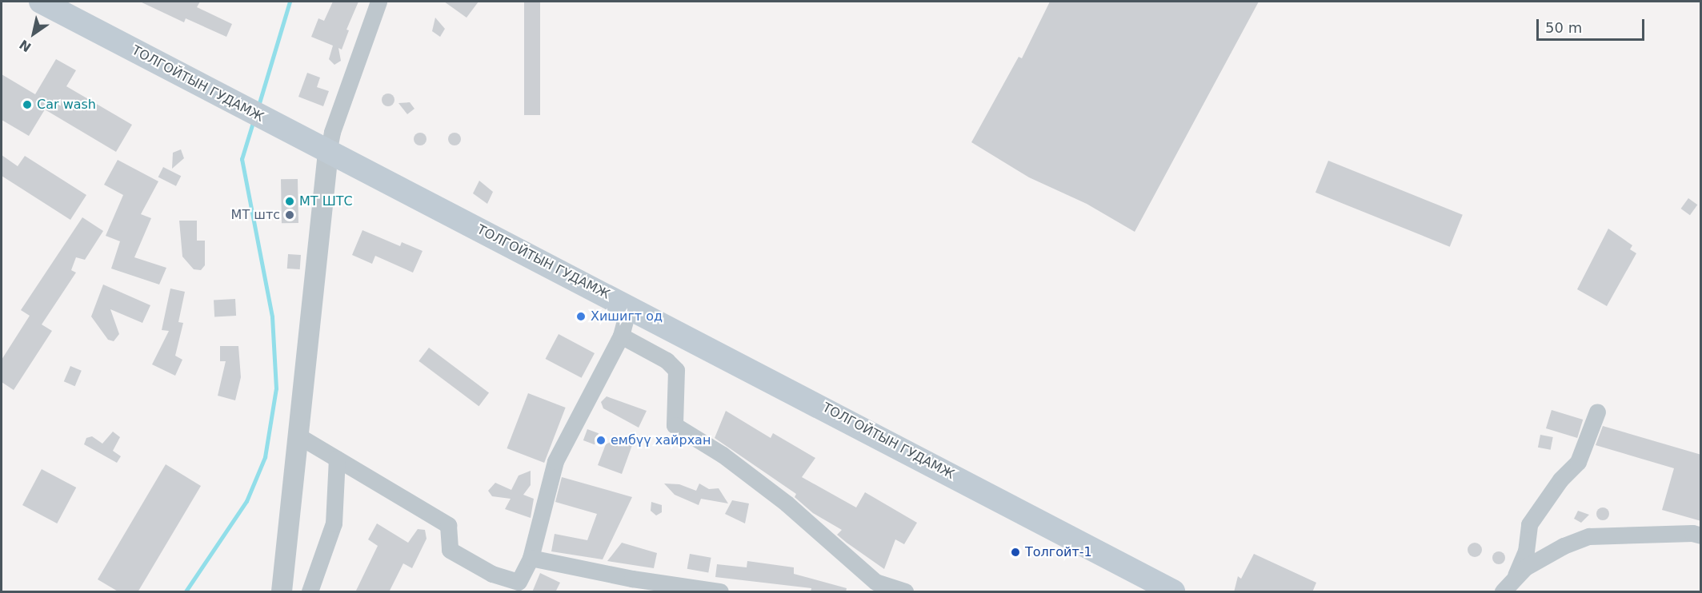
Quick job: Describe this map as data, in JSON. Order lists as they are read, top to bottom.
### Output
{
  "streets": {
    "main road": ["ТОЛГОЙТЫН ГУДАМЖ"]
  },
  "places": [
    "Car wash",
    "MТ ШТС",
    "МТ штс",
    "Хишигт од",
    "ембүү хайрхан",
    "Толгойт-1"
  ],
  "scale_bar": "50 m",
  "north": "bottom left"
}
